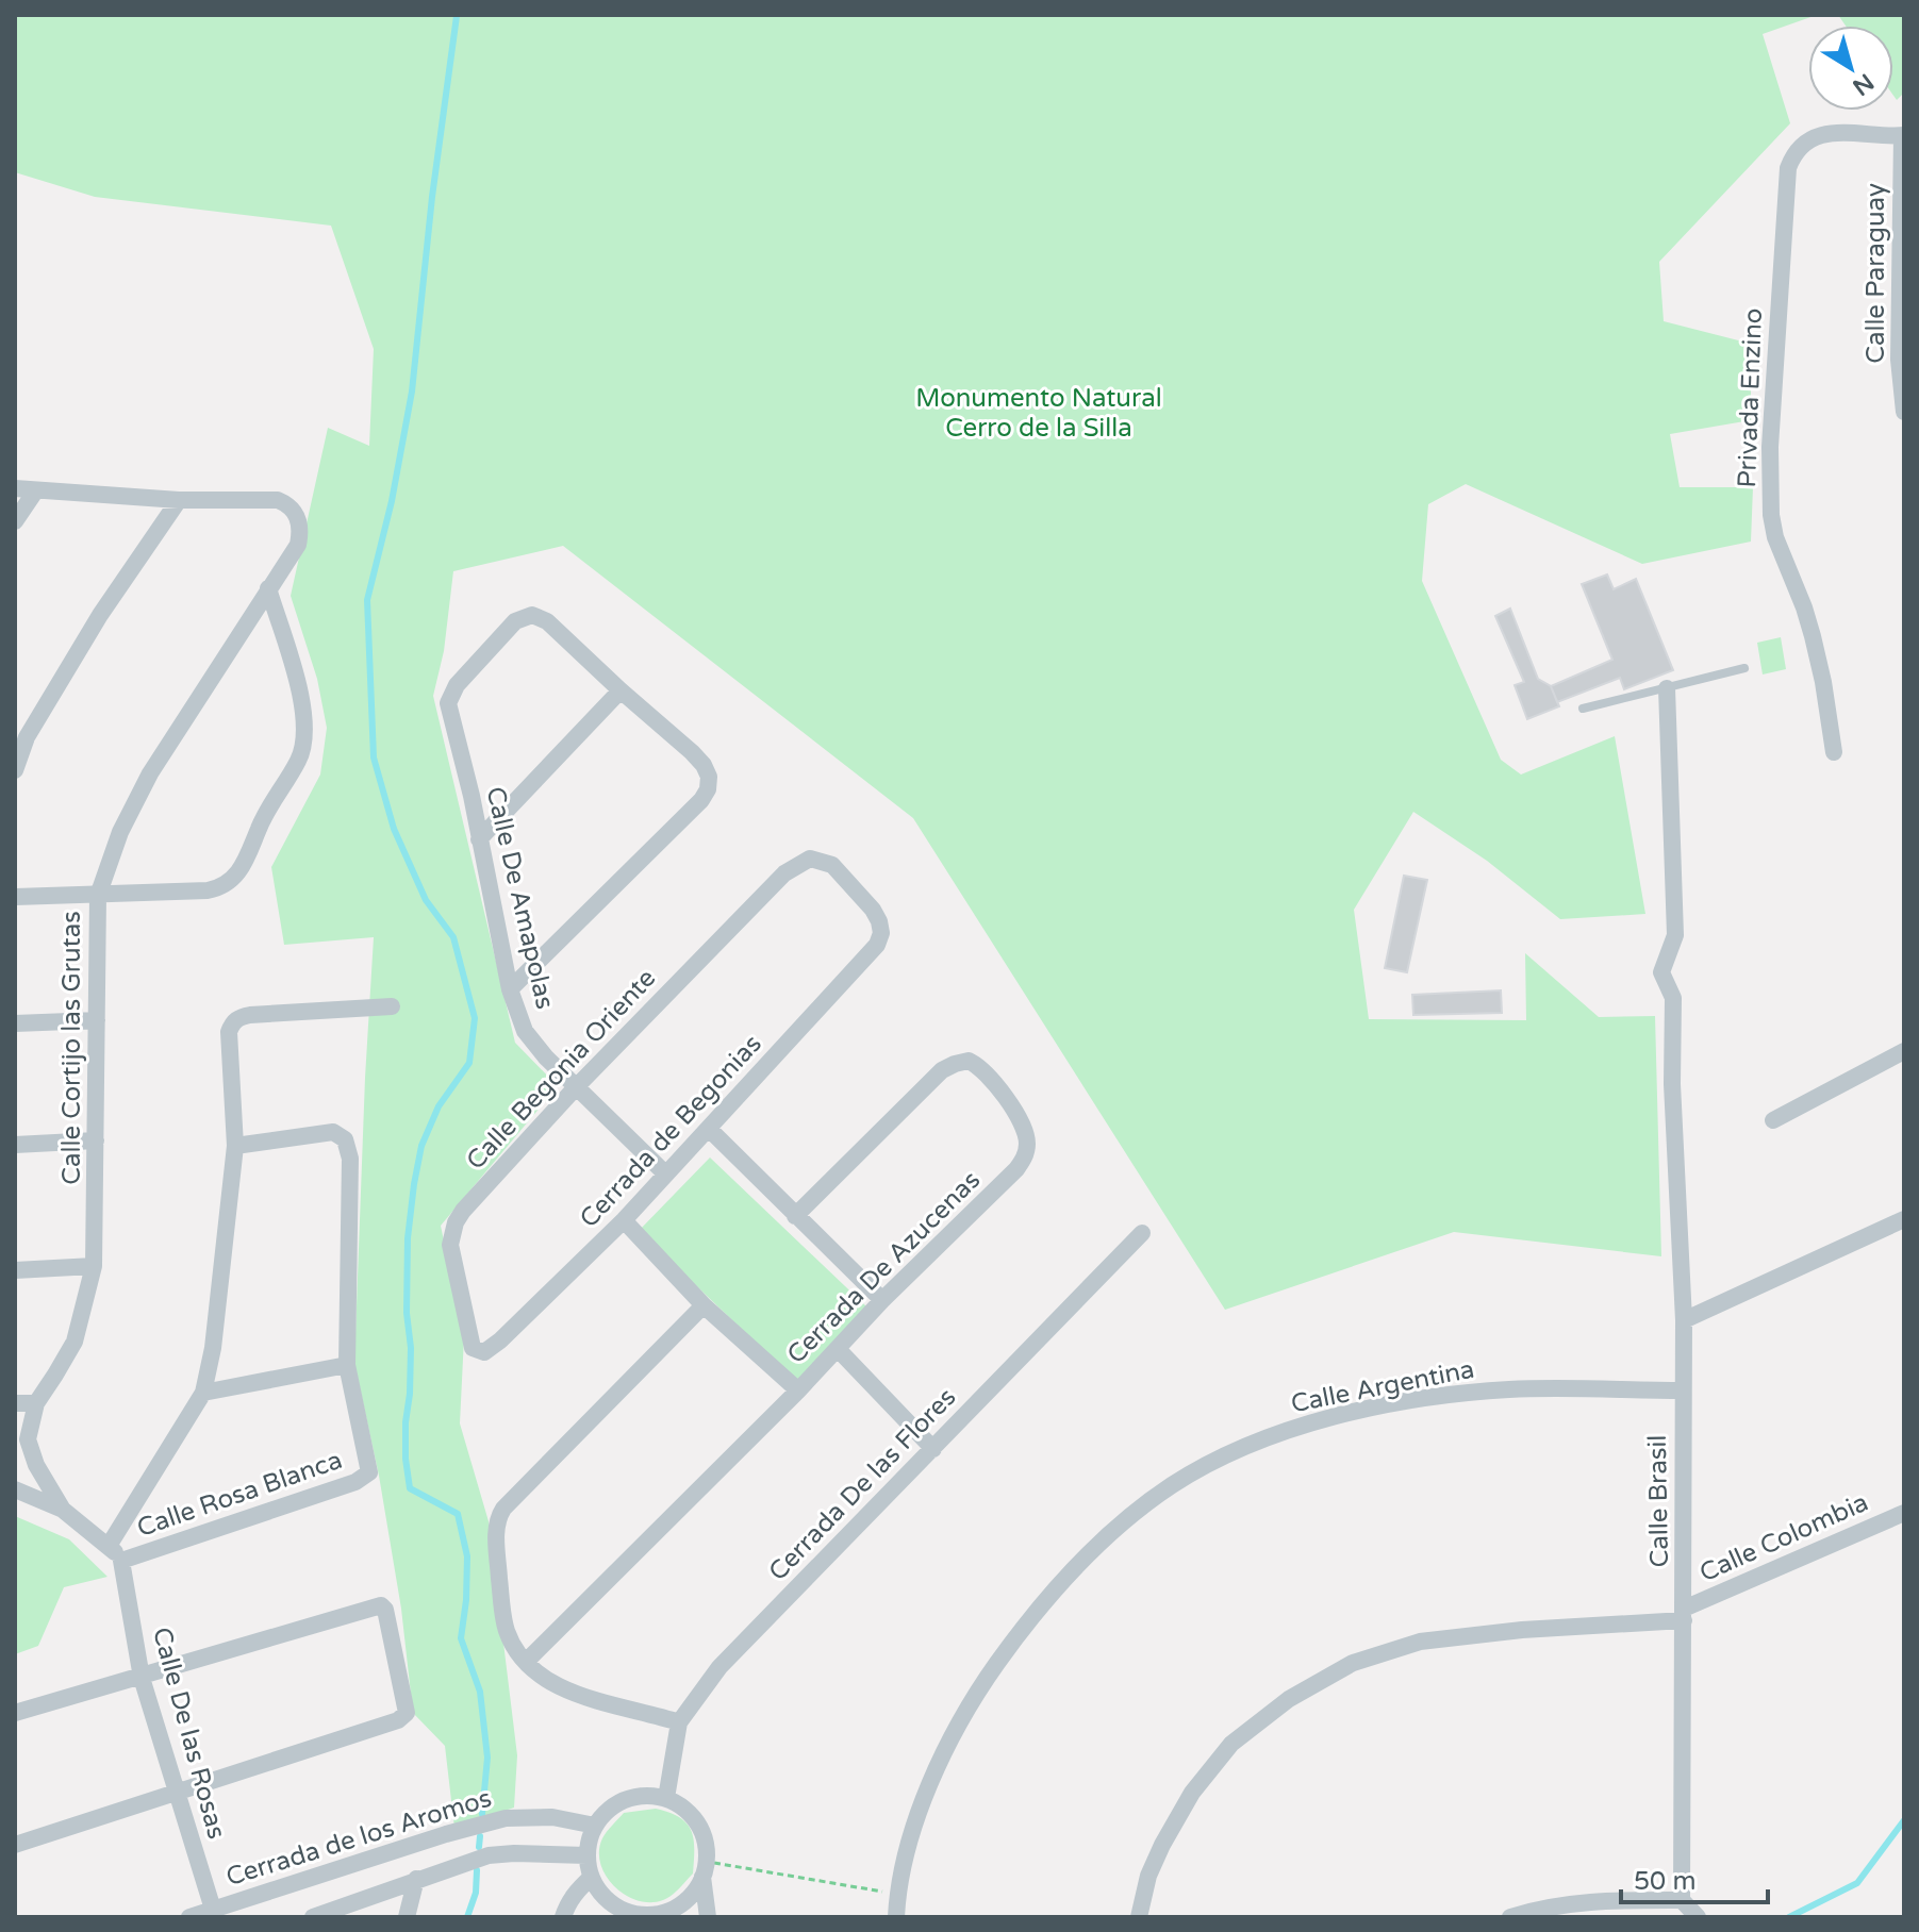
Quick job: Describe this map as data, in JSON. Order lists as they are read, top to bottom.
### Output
{
  "streets": {
    "street": [
      "Calle Paraguay",
      "Privada Enzino",
      "Calle De Amapolas",
      "Calle Cortijo las Grutas",
      "Calle Begonia Oriente",
      "Cerrada de Begonias",
      "Cerrada De Azucenas",
      "Calle Argentina",
      "Cerrada De las Flores",
      "Calle Rosa Blanca",
      "Calle Brasil",
      "Calle Colombia",
      "Calle De las Rosas",
      "Cerrada de los Aromos"
    ]
  },
  "crossings": [
    ["Calle Paraguay", "Privada Enzino"],
    ["Calle De Amapolas", "Calle Begonia Oriente"],
    ["Calle De Amapolas", "Cerrada de Begonias"],
    ["Calle Cortijo las Grutas", "Calle Rosa Blanca"],
    ["Calle Begonia Oriente", "Cerrada de Begonias"],
    ["Calle Argentina", "Calle Brasil"],
    ["Cerrada De las Flores", "Cerrada de los Aromos"],
    ["Calle Rosa Blanca", "Calle De las Rosas"],
    ["Calle Brasil", "Calle Colombia"],
    ["Calle De las Rosas", "Cerrada de los Aromos"]
  ],
  "parks": ["Monumento Natural Cerro de la Silla"],
  "scale_bar": "50 m",
  "north": "bottom right"
}
